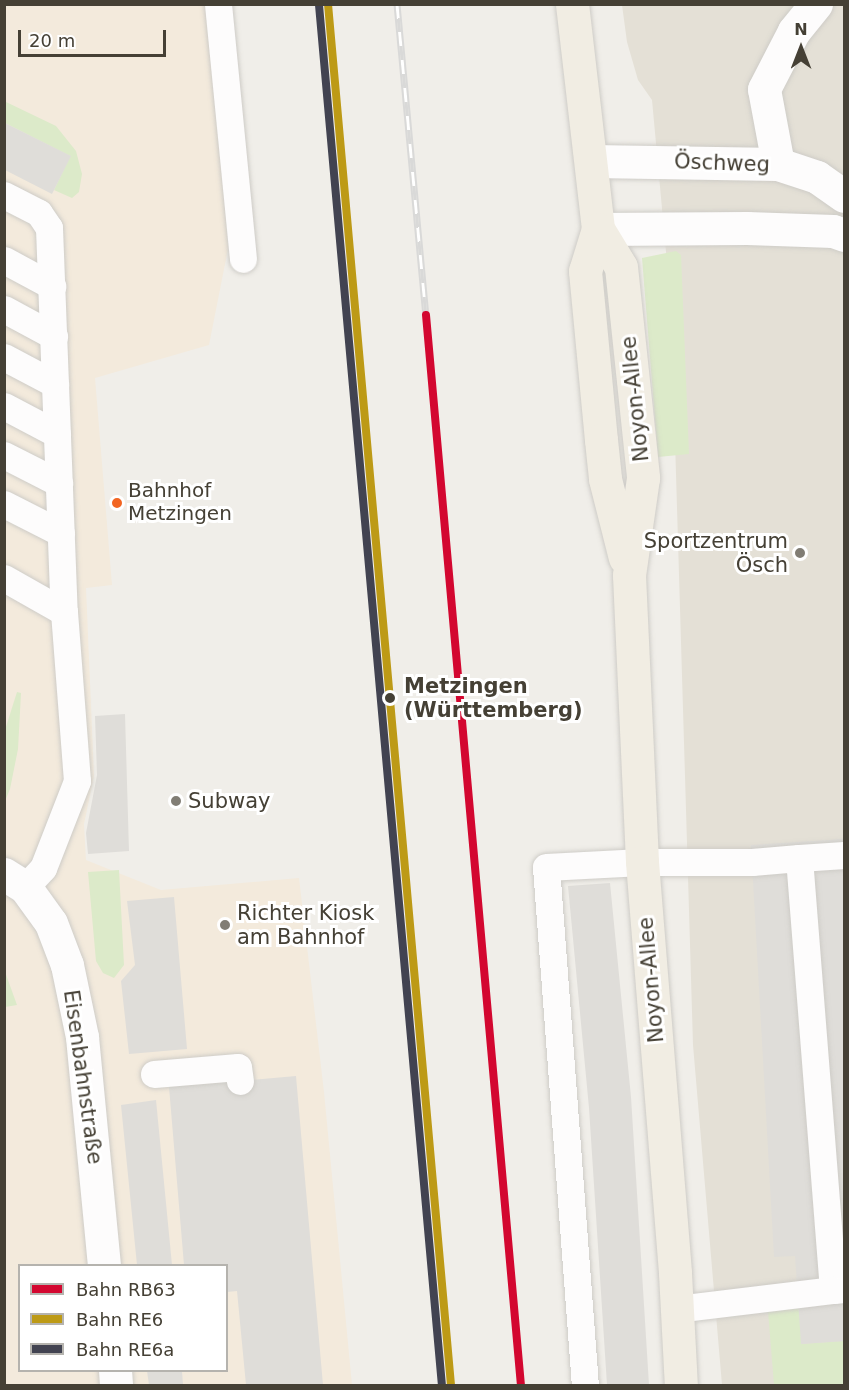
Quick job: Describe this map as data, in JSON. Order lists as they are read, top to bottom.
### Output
{
  "streets": {
    "main road": ["Noyon-Allee"],
    "street": ["Öschweg", "Eisenbahnstraße"]
  },
  "crossings": [
    ["Öschweg", "Noyon-Allee"]
  ],
  "places": [
    "Bahnhof Metzingen",
    "Sportzentrum Ösch",
    "Metzingen (Württemberg)",
    "Subway",
    "Richter Kiosk am Bahnhof"
  ],
  "lines": ["rail line RE6", "rail line RE6a", "rail line RB63"],
  "legend": ["Bahn RB63", "Bahn RE6", "Bahn RE6a"],
  "scale_bar": "20 m",
  "north": "top"
}
